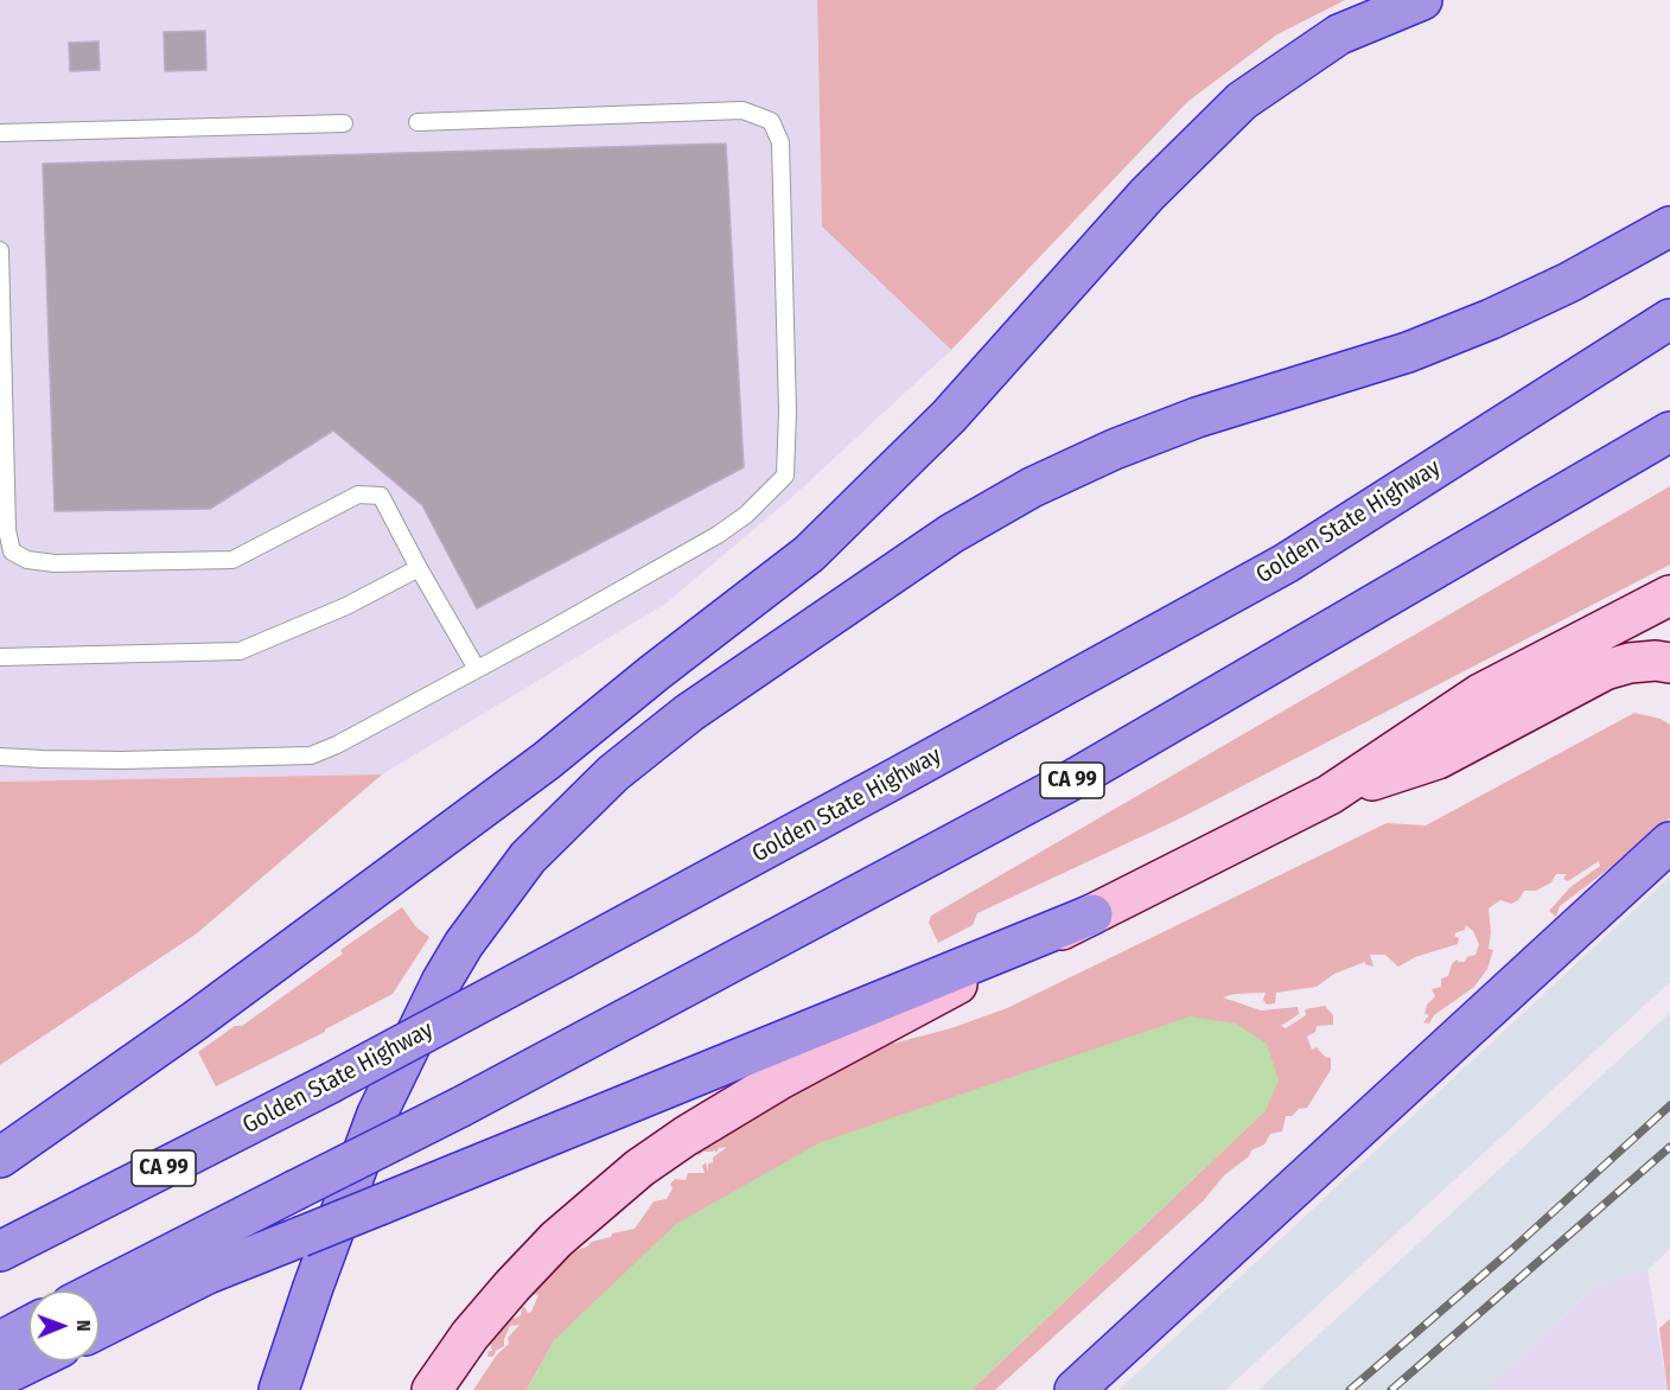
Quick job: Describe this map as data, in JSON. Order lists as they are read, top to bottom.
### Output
{
  "streets": {
    "highway": ["Golden State Highway", "CA 99"]
  },
  "north": "right"
}
